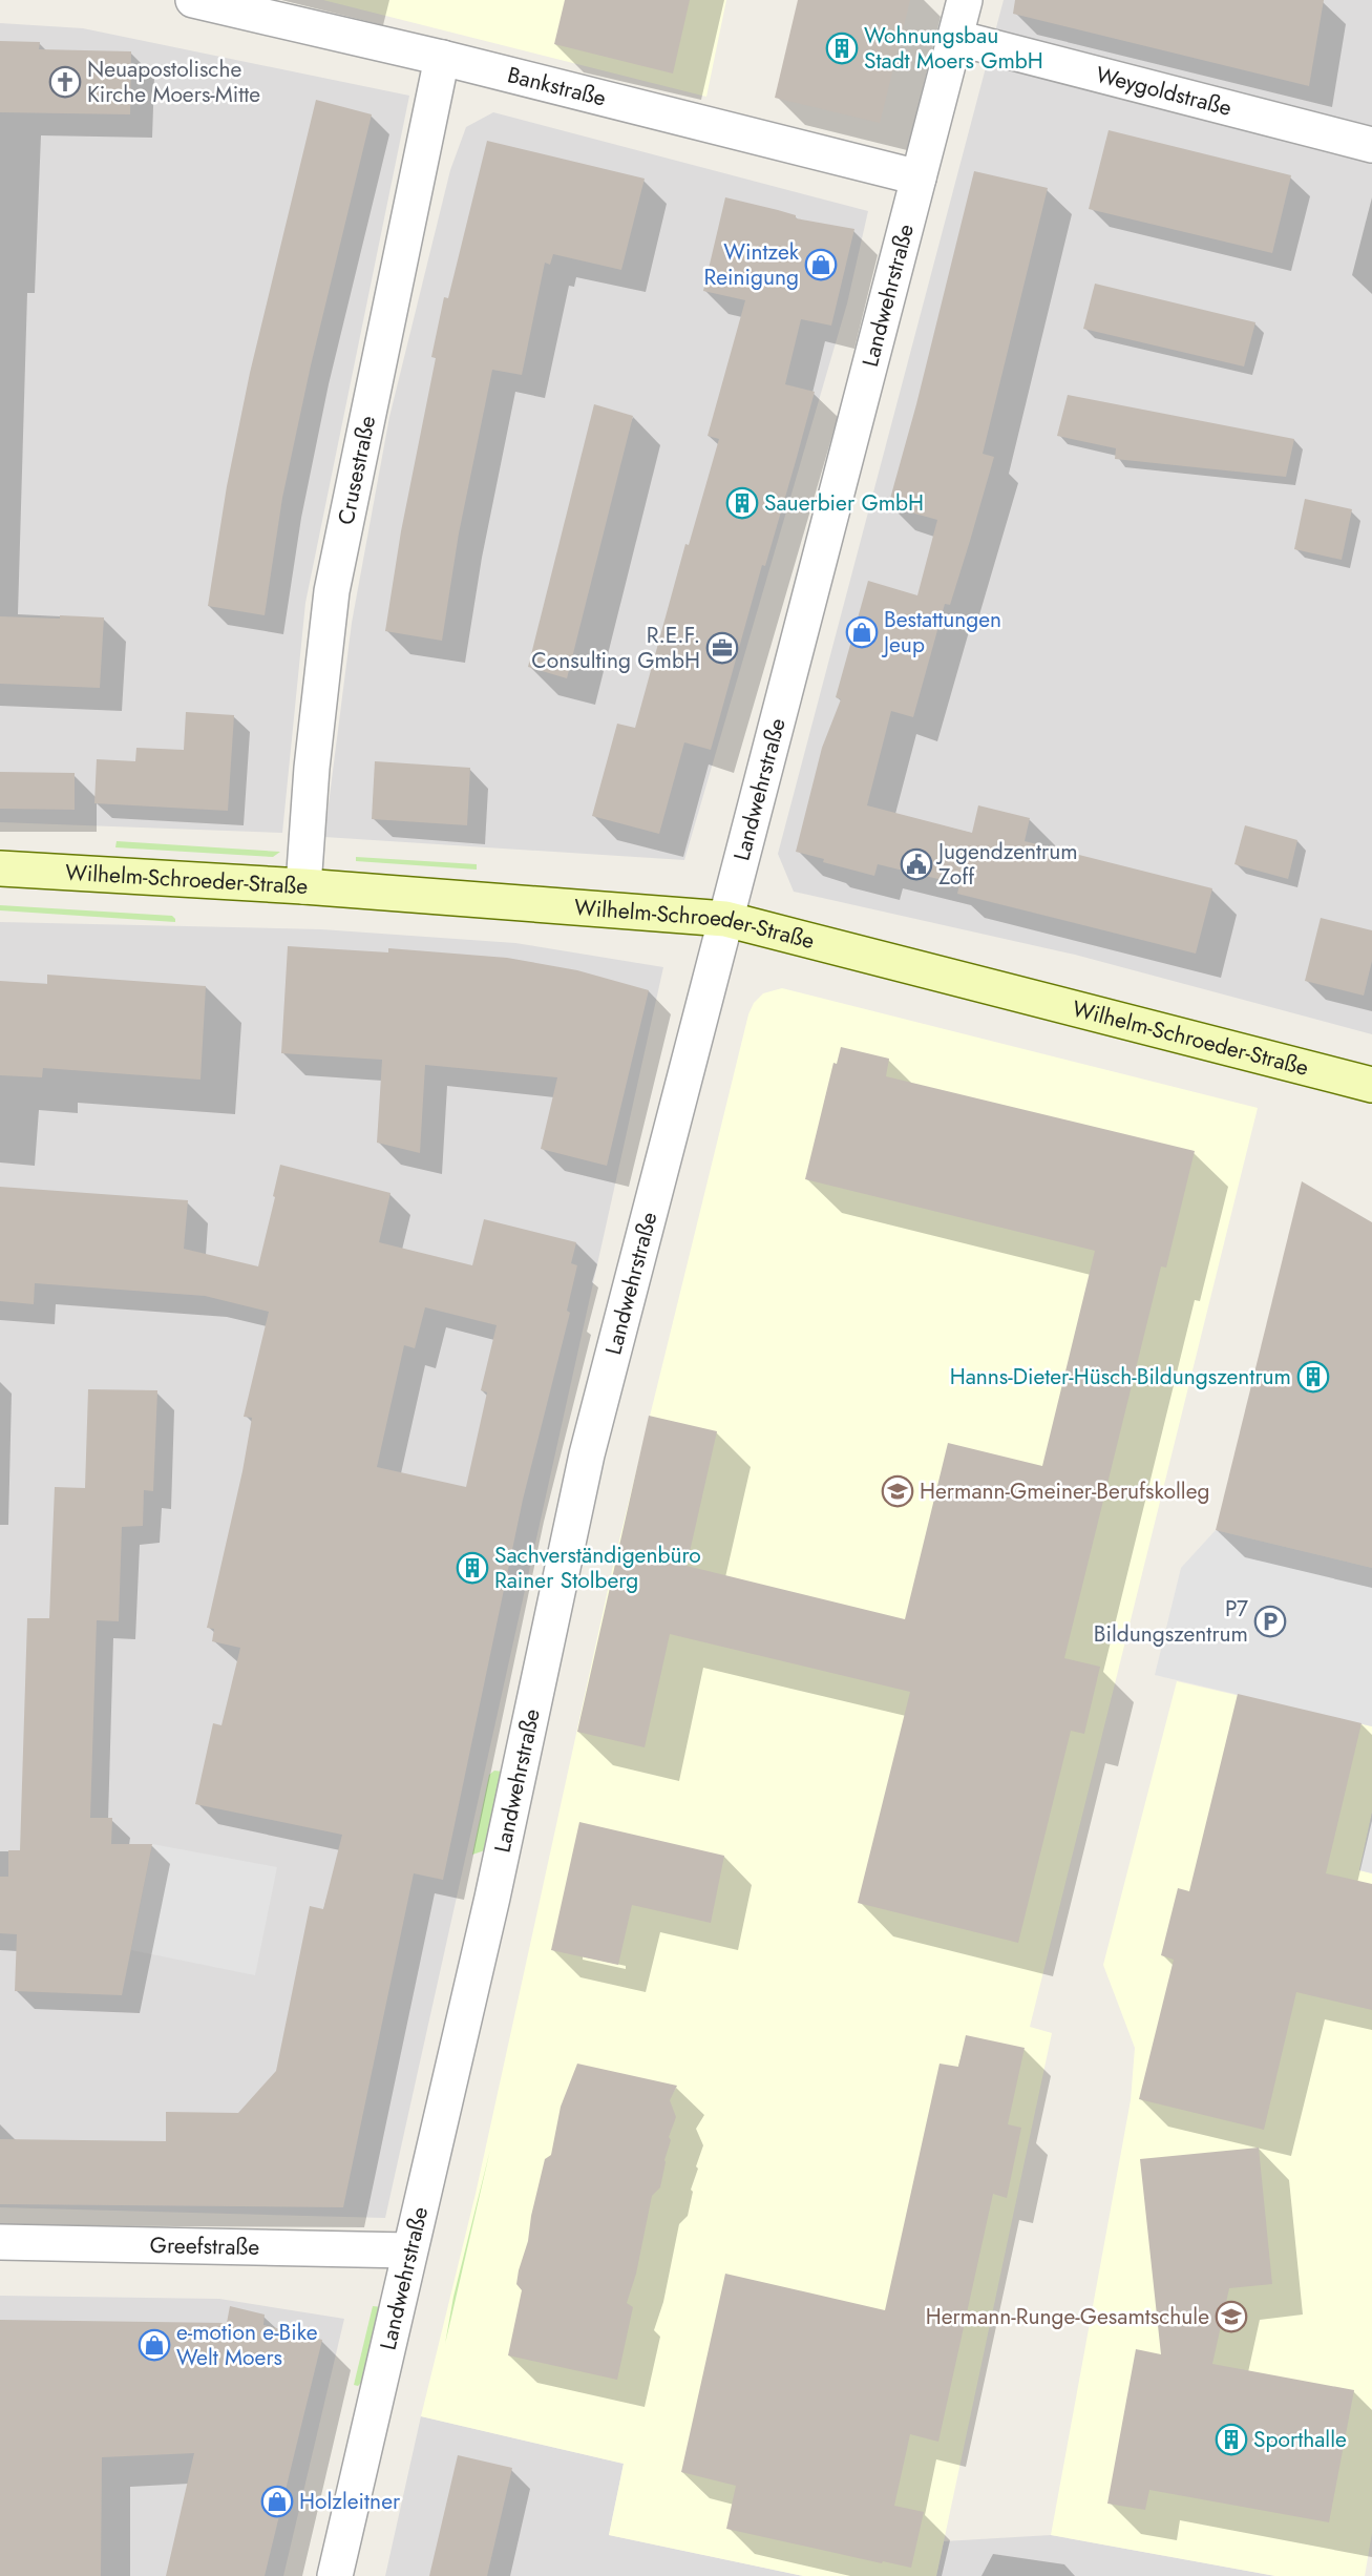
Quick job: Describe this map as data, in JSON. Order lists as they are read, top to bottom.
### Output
{
  "streets": {
    "main road": ["Wilhelm-Schroeder-Straße"],
    "street": [
      "Bankstraße",
      "Weygoldstraße",
      "Landwehrstraße",
      "Crusestraße",
      "Greefstraße"
    ]
  },
  "crossings": [
    ["Bankstraße", "Landwehrstraße"],
    ["Bankstraße", "Crusestraße"],
    ["Weygoldstraße", "Landwehrstraße"],
    ["Landwehrstraße", "Wilhelm-Schroeder-Straße"],
    ["Landwehrstraße", "Greefstraße"],
    ["Crusestraße", "Wilhelm-Schroeder-Straße"]
  ],
  "places": {
    "building": [
      "Wohnungsbau Stadt Moers GmbH",
      "Sauerbier GmbH",
      "Hanns-Dieter-Hüsch-Bildungszentrum",
      "Sachverständigenbüro Rainer Stolberg",
      "Sporthalle"
    ],
    "church": ["Neuapostolische Kirche Moers-Mitte"],
    "shop": [
      "Wintzek Reinigung",
      "Bestattungen Jeup",
      "e-motion e-Bike Welt Moers",
      "Holzleitner"
    ],
    "office": ["R.E.F. Consulting GmbH"],
    "public building": ["Jugendzentrum Zoff"],
    "school or university": ["Hermann-Gmeiner-Berufskolleg", "Hermann-Runge-Gesamtschule"],
    "parking": ["P7 Bildungszentrum"]
  }
}
